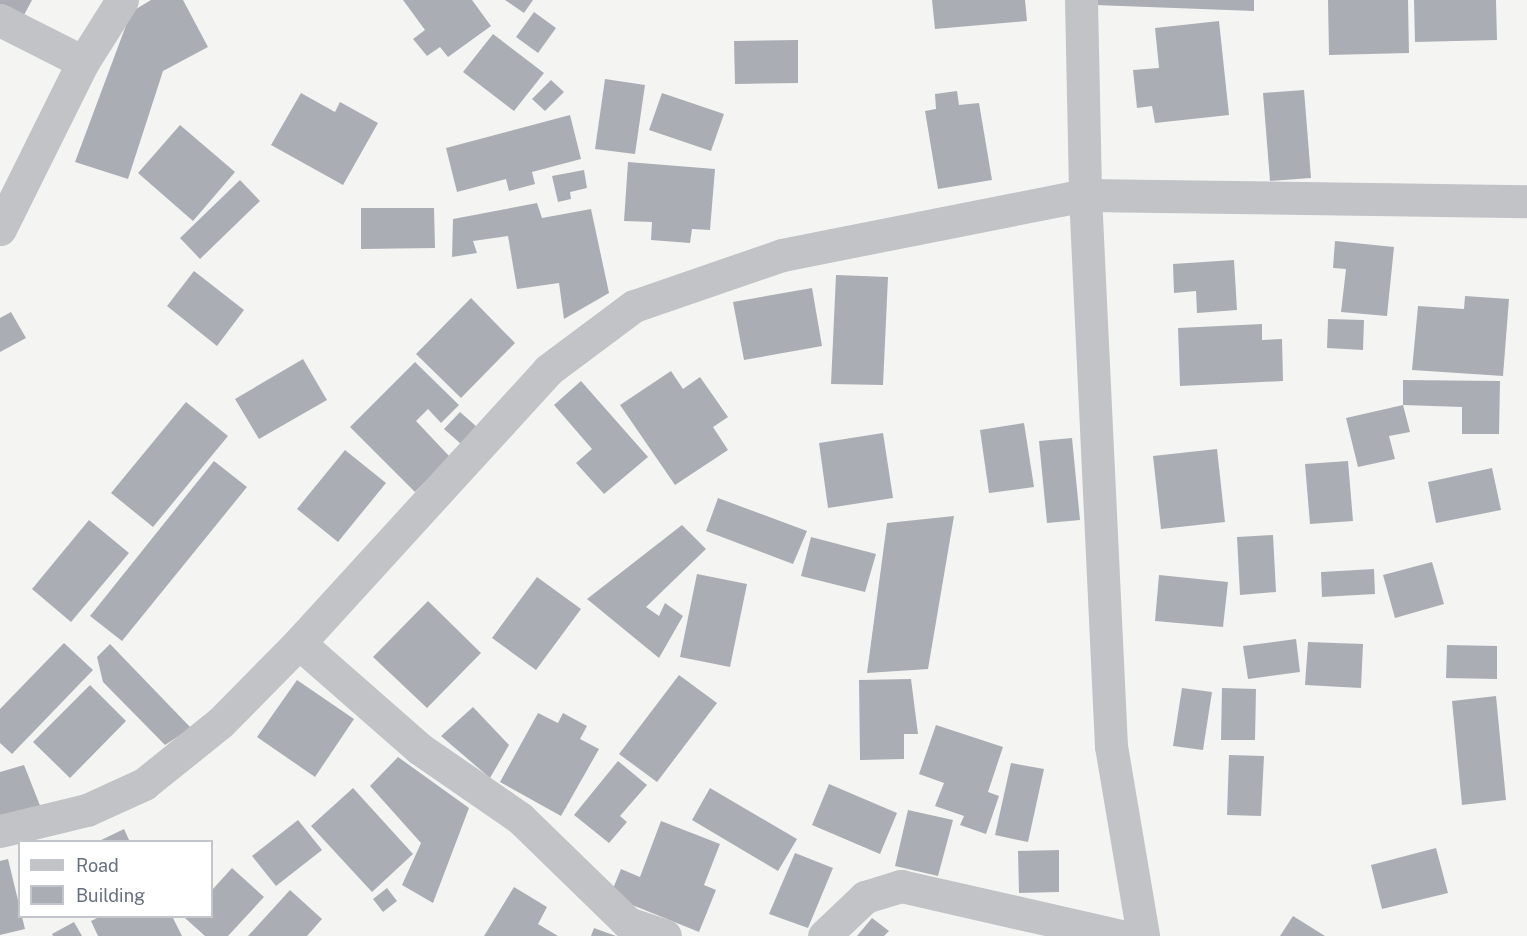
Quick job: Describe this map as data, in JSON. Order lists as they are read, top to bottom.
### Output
{
  "legend": ["Road", "Building"]
}
